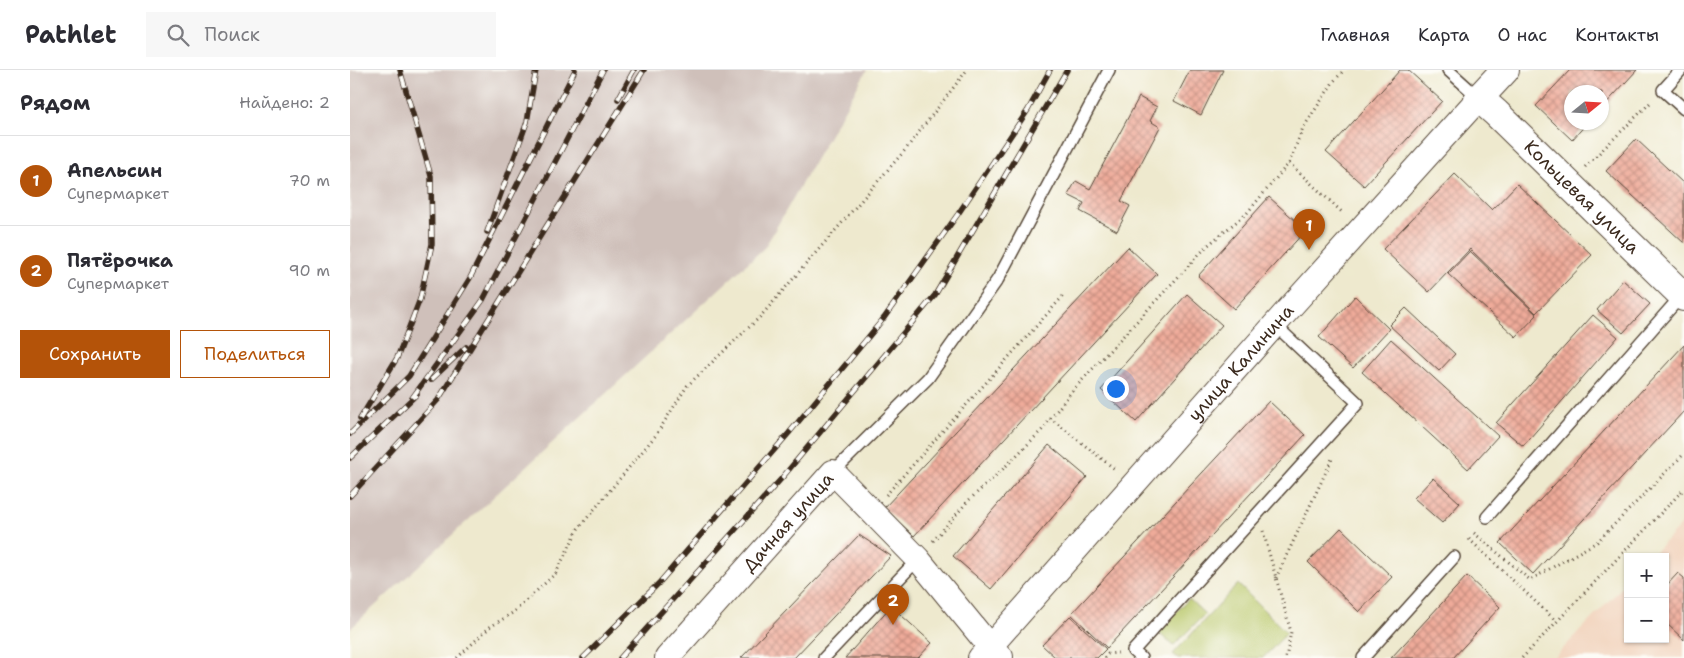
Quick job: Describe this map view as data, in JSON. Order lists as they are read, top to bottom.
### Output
{
  "streets": {
    "street": ["Кольцевая улица", "улица Калинина", "Дачная улица"]
  },
  "crossings": [
    ["Кольцевая улица", "улица Калинина"],
    ["улица Калинина", "Дачная улица"]
  ],
  "north": "right",
  "page": {
    "header": "Pathlet",
    "search": "Поиск",
    "nav": [
      "Главная",
      "Карта",
      "О нас",
      "Контакты"
    ],
    "heading": ["Рядом", "Найдено: 2"],
    "list": [
      {
        "mark": "1",
        "name": "Апельсин",
        "note": "Супермаркет",
        "value": "70 m"
      },
      {
        "mark": "2",
        "name": "Пятёрочка",
        "note": "Супермаркет",
        "value": "90 m"
      }
    ],
    "pins": ["1", "2"],
    "buttons": ["Сохранить", "Поделиться"],
    "map_buttons": ["+", "−"]
  }
}
